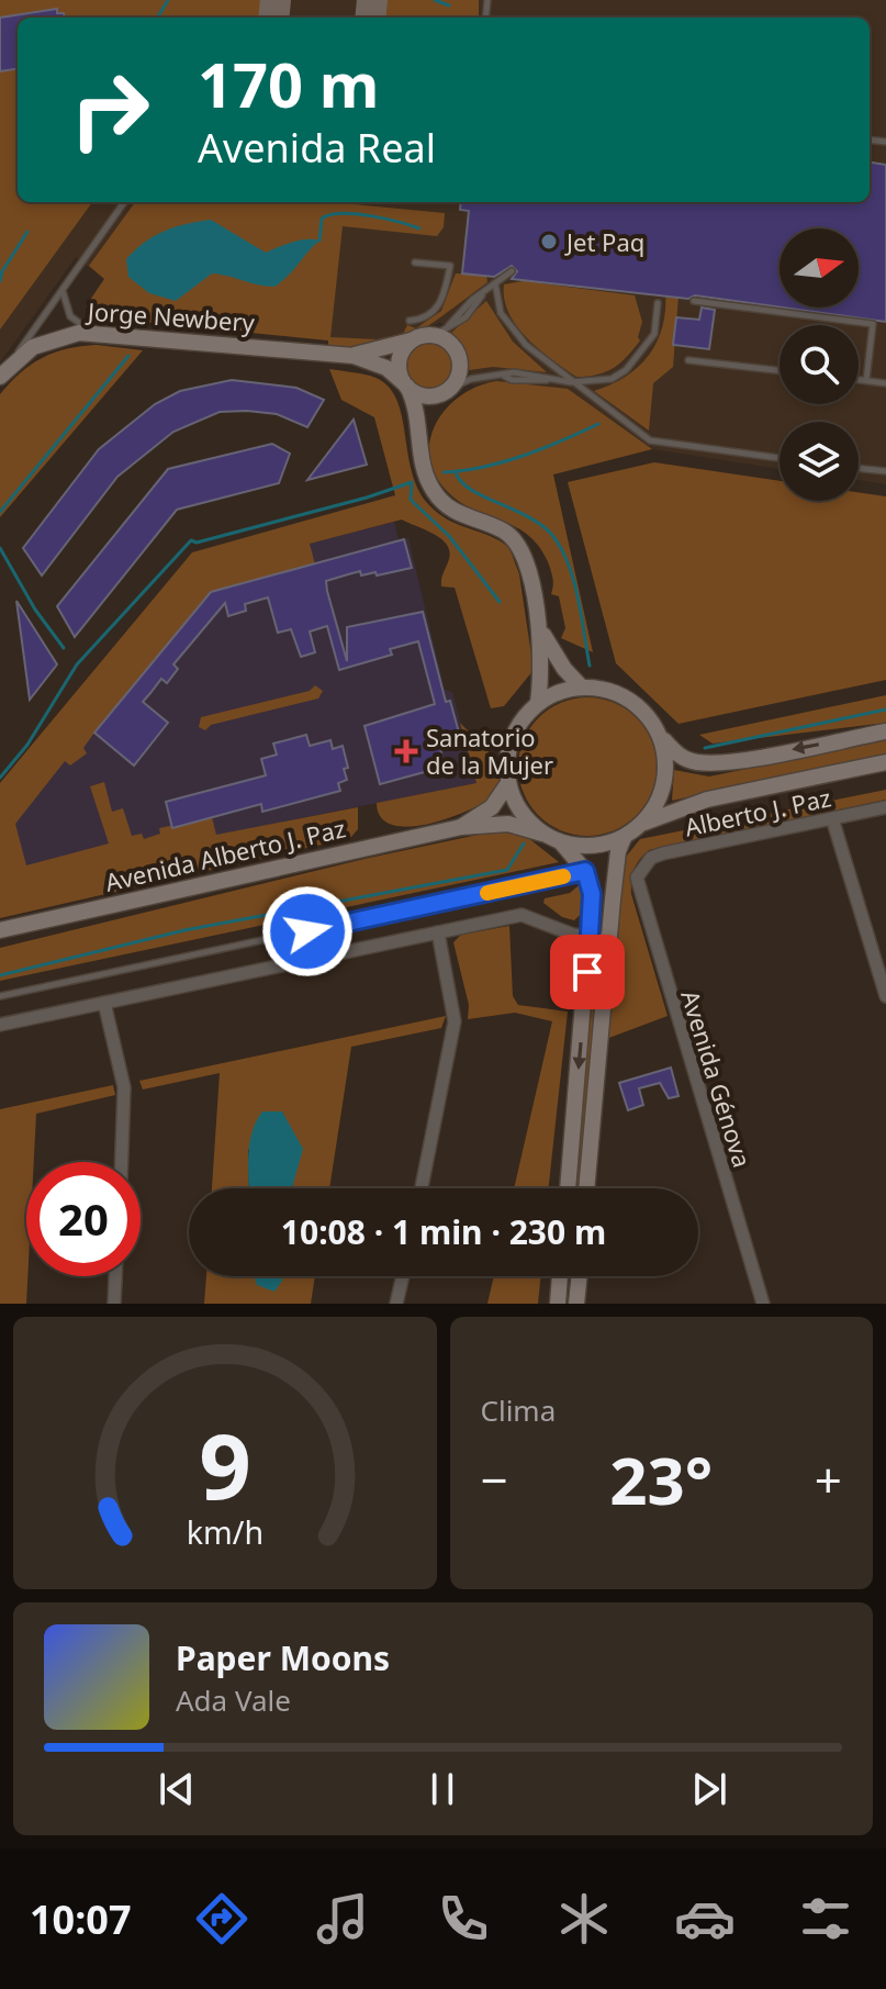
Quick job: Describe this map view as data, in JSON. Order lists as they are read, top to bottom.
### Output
{
  "streets": {
    "main road": ["Jorge Newbery", "Avenida Alberto J. Paz"],
    "street": ["Alberto J. Paz", "Avenida Génova"]
  },
  "crossings": [
    ["Alberto J. Paz", "Avenida Génova"]
  ],
  "places": {
    "other": ["Jet Paq"],
    "health": ["Sanatorio de la Mujer"]
  },
  "north": "right",
  "page": {
    "turn": ["170 m", "Avenida Real"],
    "limit": "20",
    "trip": "10:08 · 1 min · 230 m",
    "tile": "Clima",
    "heat": ["−", "23°", "+"],
    "song": ["Paper Moons", "Ada Vale"],
    "tabs": "10:07",
    "gauge": ["9", "km/h"]
  }
}
